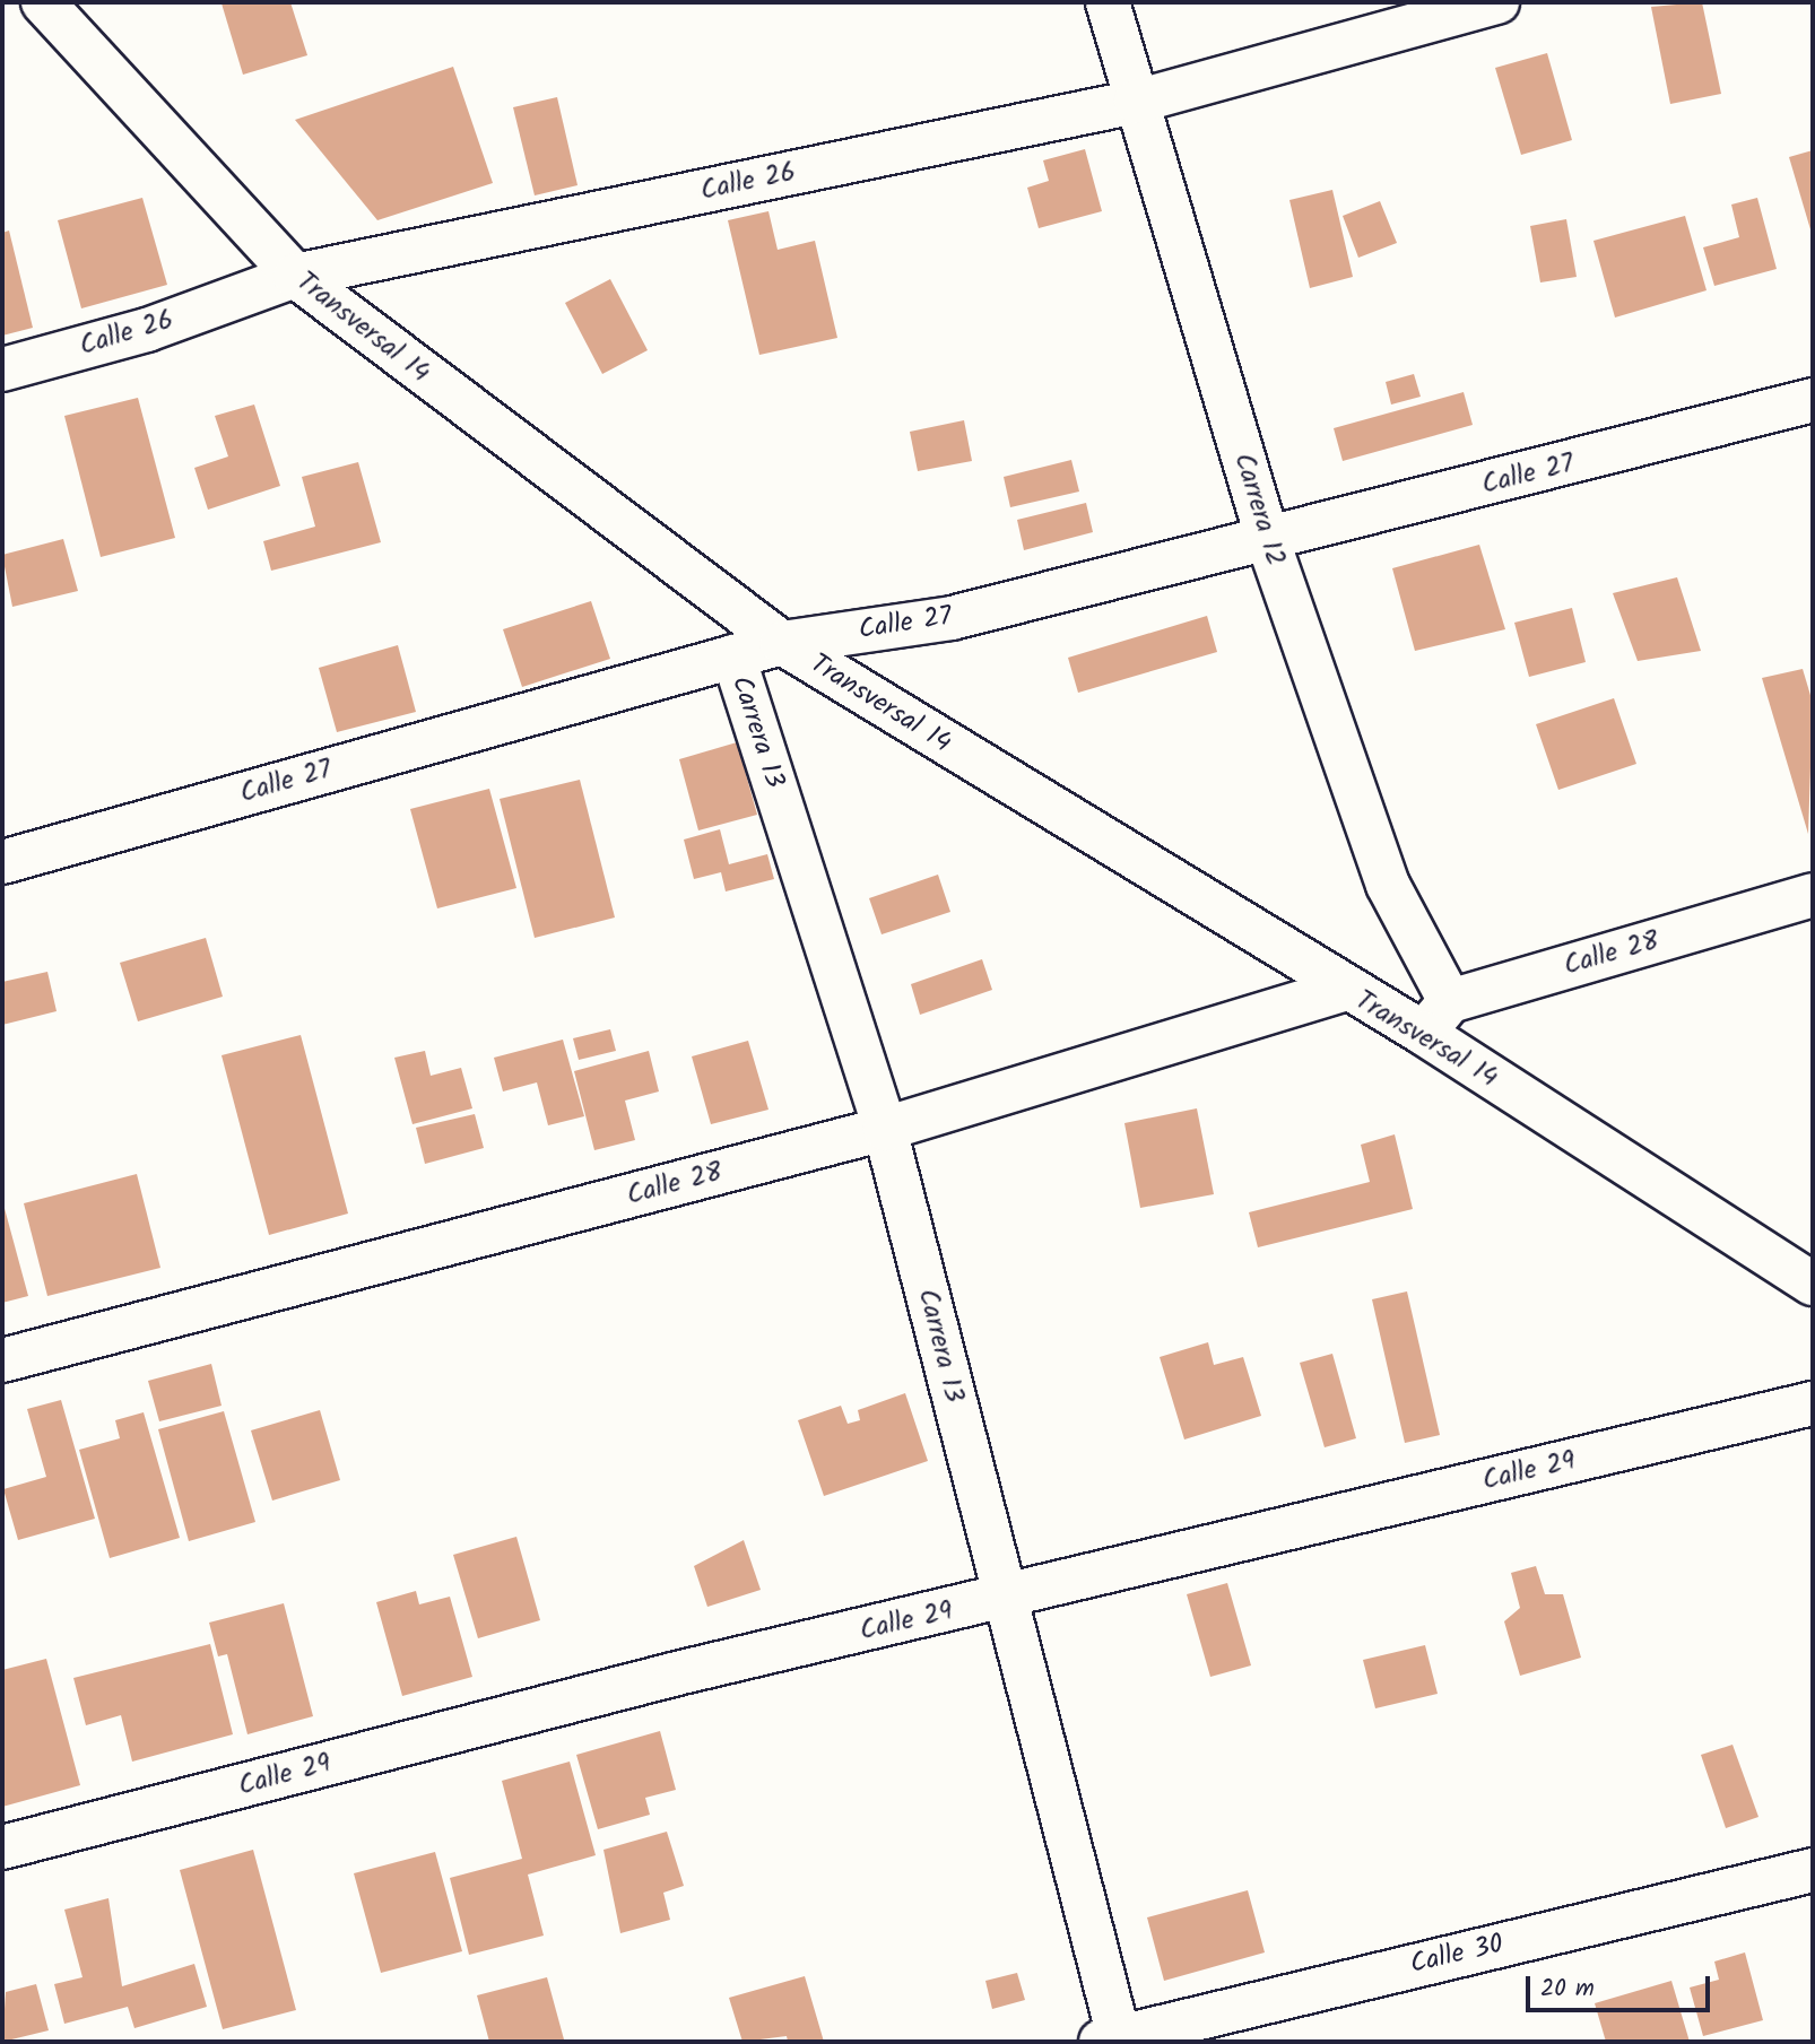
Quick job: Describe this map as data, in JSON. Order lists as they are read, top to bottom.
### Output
{
  "streets": {
    "street": [
      "Calle 26",
      "Transversal 14",
      "Calle 27",
      "Carrera 12",
      "Carrera 13",
      "Calle 28",
      "Calle 29",
      "Calle 30"
    ]
  },
  "crossings": [
    ["Calle 26", "Transversal 14"],
    ["Calle 26", "Carrera 12"],
    ["Transversal 14", "Calle 27"],
    ["Transversal 14", "Carrera 12"],
    ["Transversal 14", "Calle 28"],
    ["Calle 27", "Carrera 12"],
    ["Calle 27", "Carrera 13"],
    ["Carrera 12", "Calle 28"],
    ["Carrera 13", "Calle 28"],
    ["Carrera 13", "Calle 29"],
    ["Carrera 13", "Calle 30"]
  ],
  "scale_bar": "20 m"
}
